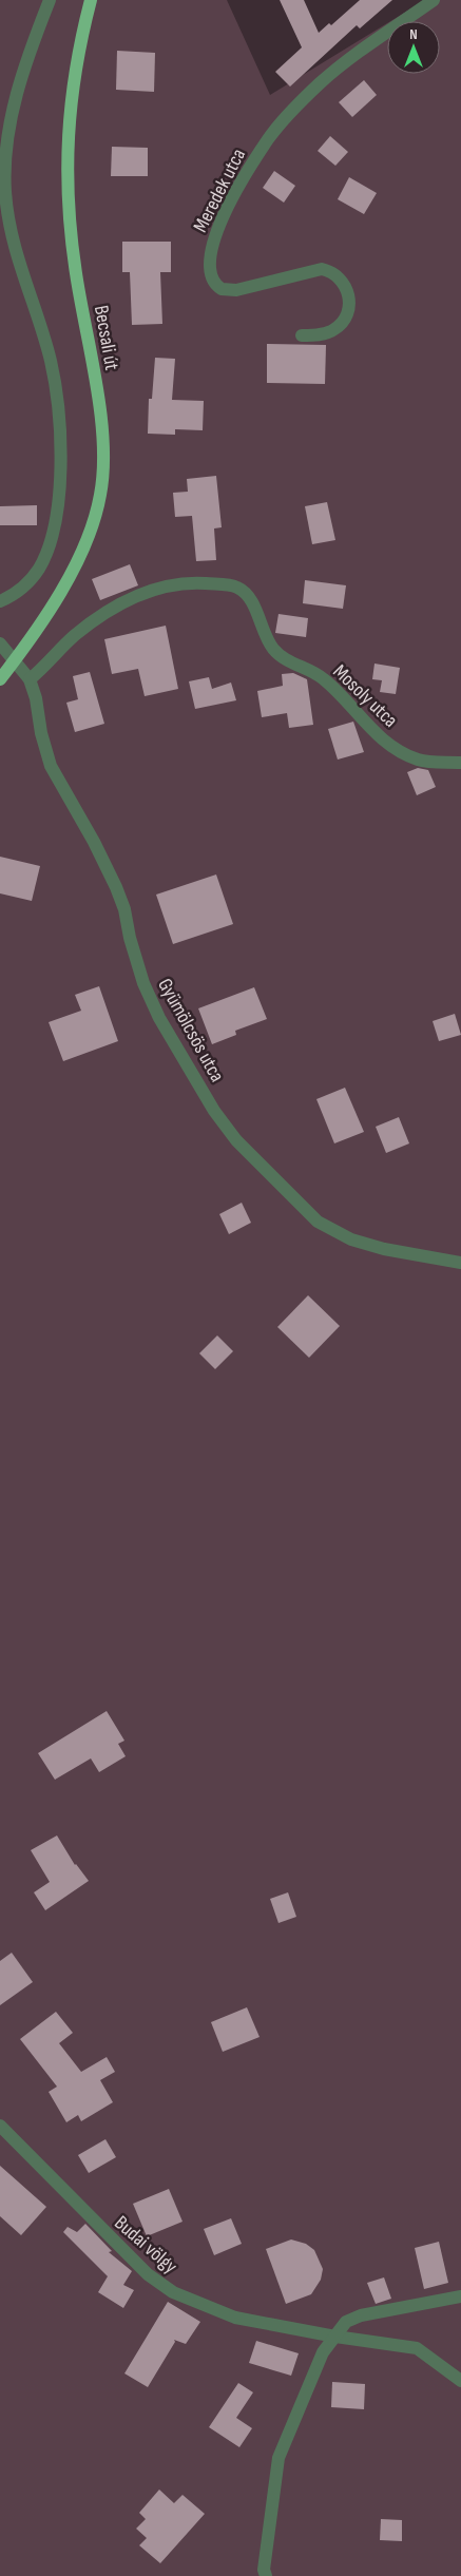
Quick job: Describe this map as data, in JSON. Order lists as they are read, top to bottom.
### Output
{
  "streets": {
    "main road": ["Becsali út"],
    "street": [
      "Meredek utca",
      "Mosoly utca",
      "Gyümölcsös utca",
      "Budai völgy"
    ]
  },
  "crossings": [
    ["Becsali út", "Gyümölcsös utca"],
    ["Mosoly utca", "Gyümölcsös utca"]
  ],
  "north": "top"
}
